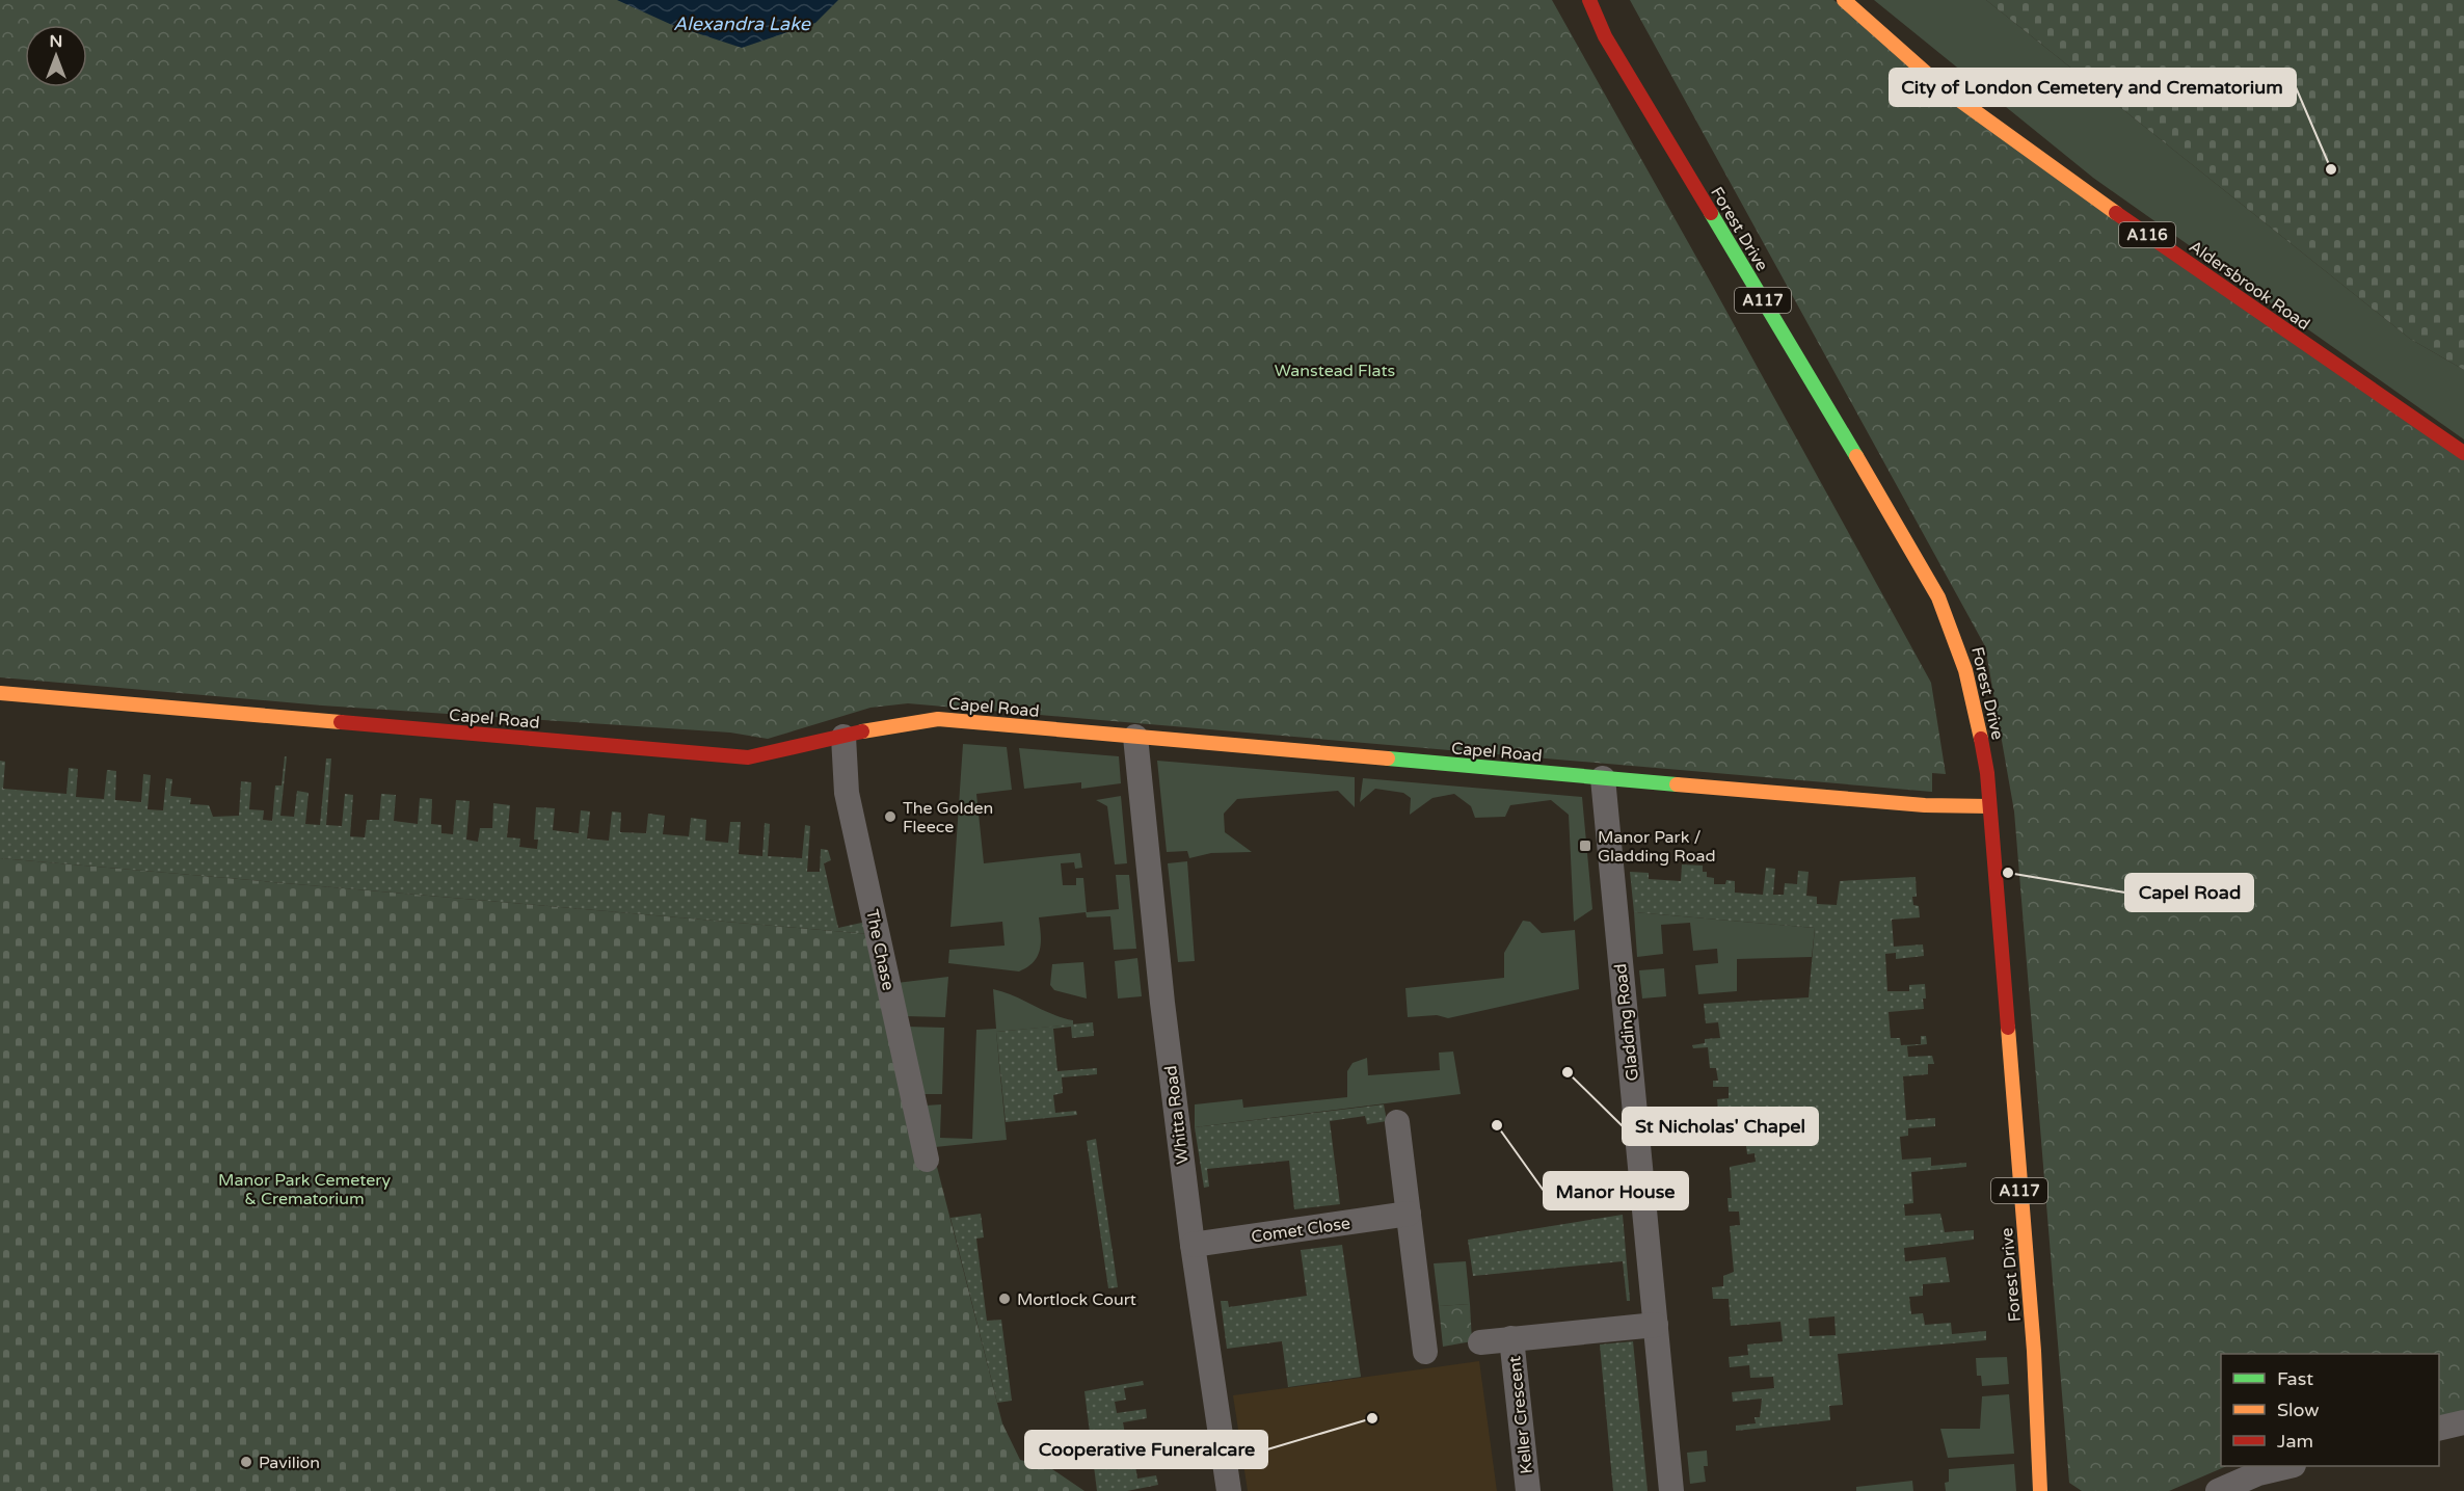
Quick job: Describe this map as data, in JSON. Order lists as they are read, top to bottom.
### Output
{
  "streets": {
    "main road": [
      "Forest Drive",
      "A116",
      "Aldersbrook Road",
      "A117",
      "Capel Road"
    ],
    "street": [
      "The Chase",
      "Gladding Road",
      "Whitta Road",
      "Comet Close",
      "Keller Crescent"
    ]
  },
  "crossings": [
    ["Forest Drive", "Capel Road"],
    ["Capel Road", "The Chase"],
    ["Capel Road", "Gladding Road"],
    ["Capel Road", "Whitta Road"],
    ["Gladding Road", "Keller Crescent"],
    ["Whitta Road", "Comet Close"]
  ],
  "water": ["Alexandra Lake"],
  "parks": ["Wanstead Flats", "Manor Park Cemetery & Crematorium"],
  "places": {
    "other": [
      "City of London Cemetery and Crematorium",
      "The Golden Fleece",
      "Capel Road",
      "St Nicholas' Chapel",
      "Manor House",
      "Mortlock Court",
      "Cooperative Funeralcare",
      "Pavilion"
    ],
    "transit": ["Manor Park / Gladding Road"]
  },
  "legend": ["Fast", "Slow", "Jam"],
  "north": "top"
}
